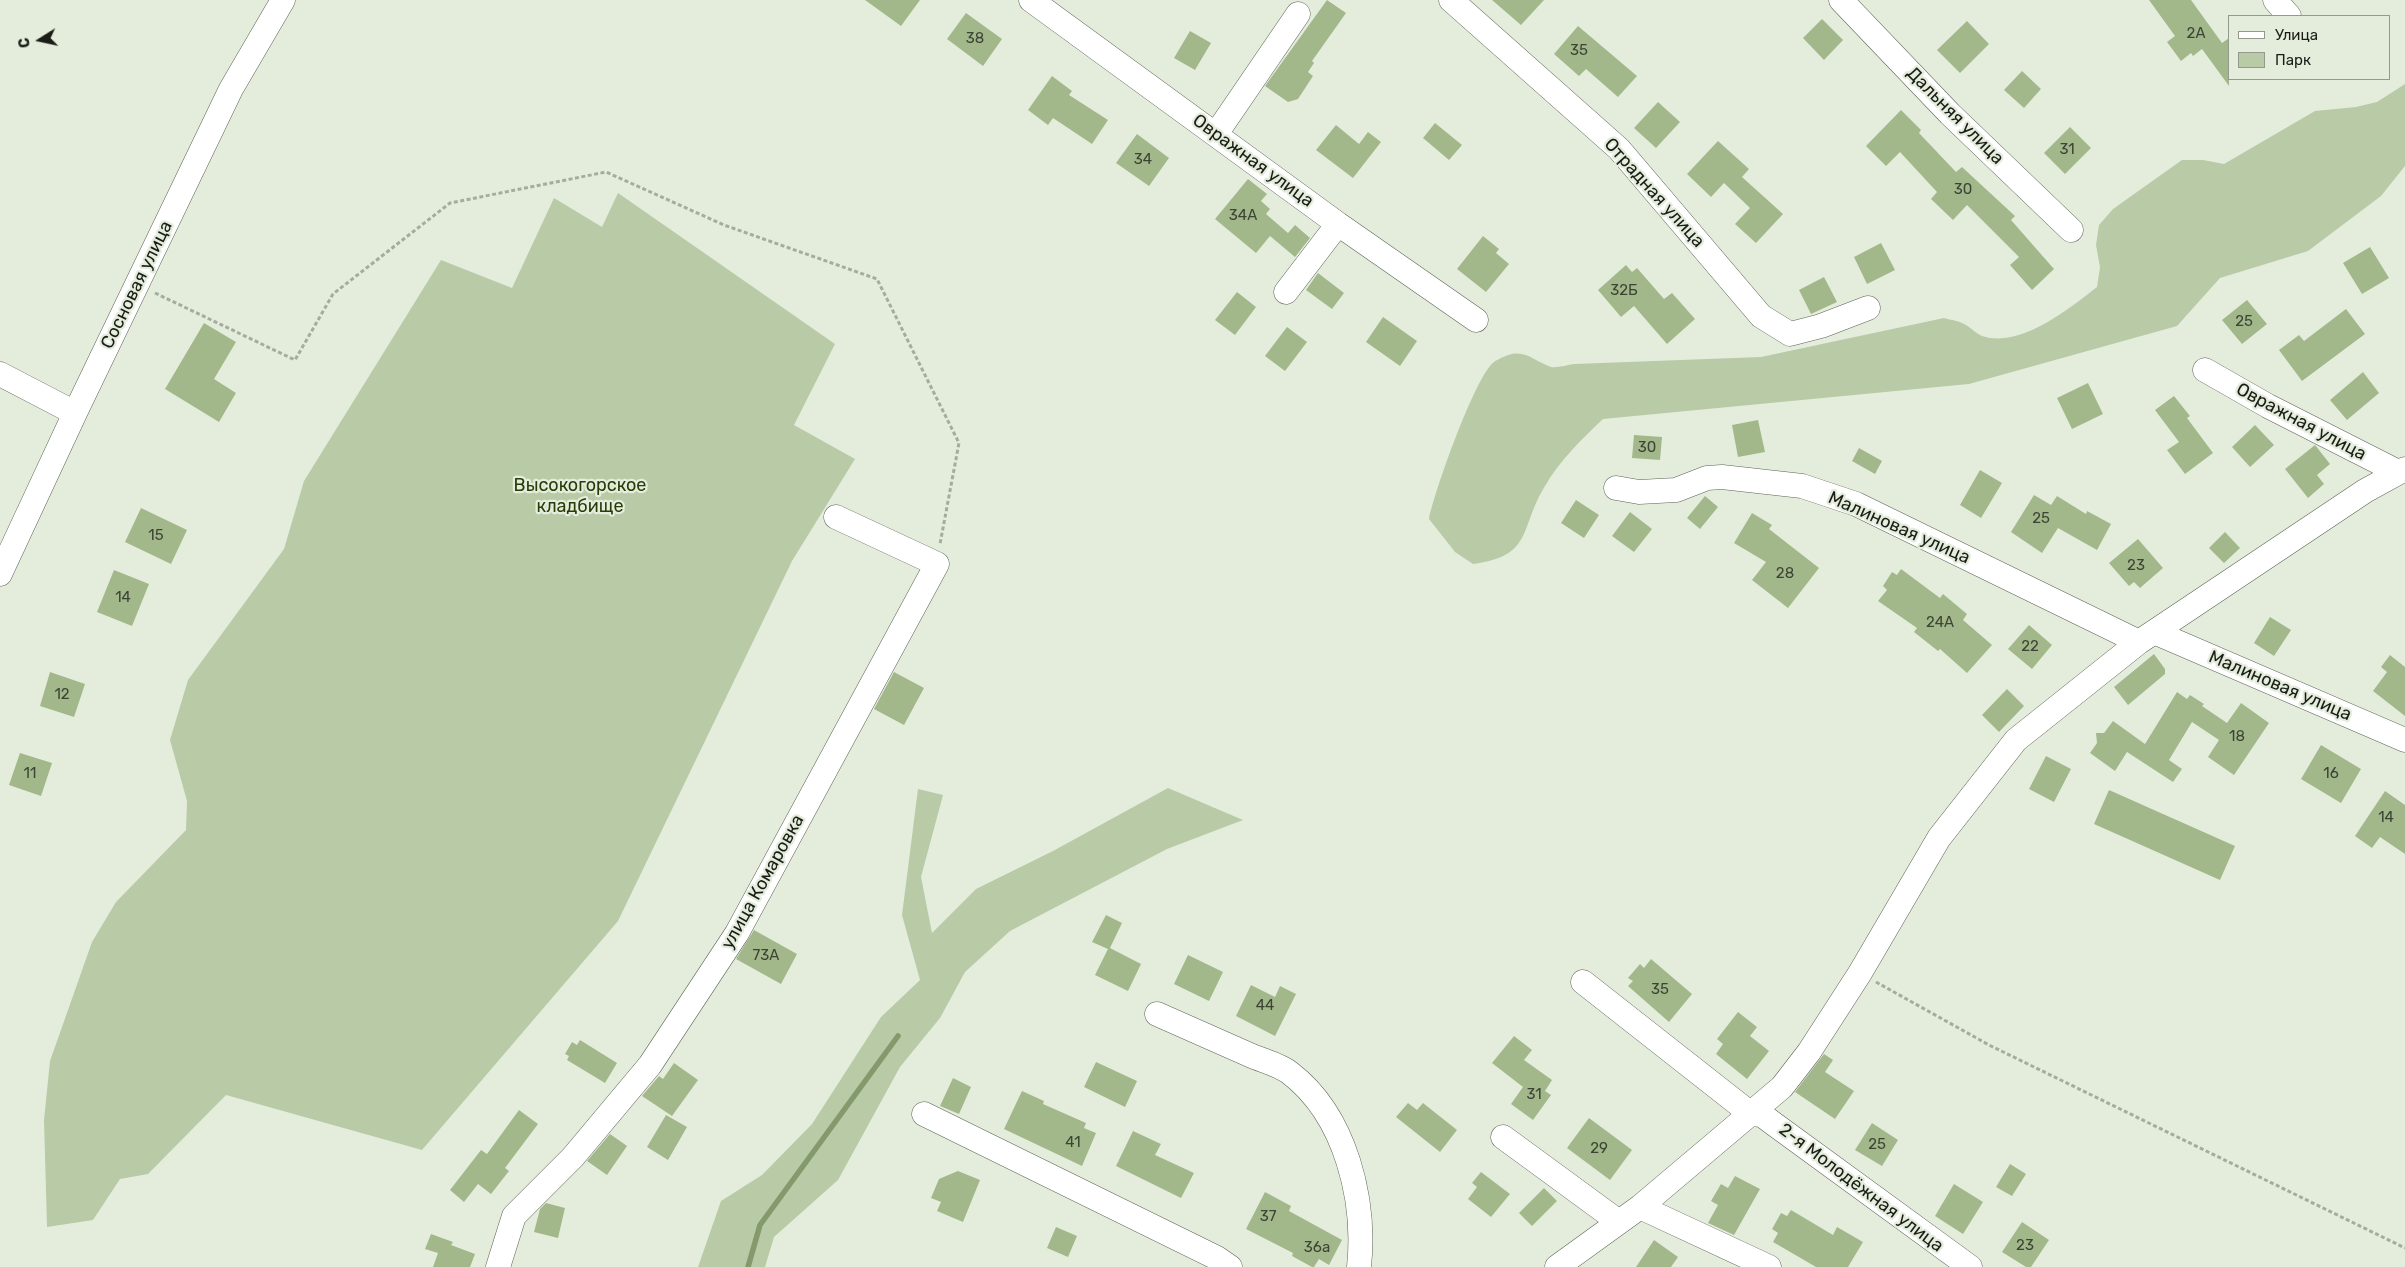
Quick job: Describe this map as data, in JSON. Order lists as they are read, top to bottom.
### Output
{
  "streets": {
    "street": [
      "Дальняя улица",
      "Овражная улица",
      "Отрадная улица",
      "Сосновая улица",
      "Малиновая улица",
      "улица Комаровка",
      "2-я Молодёжная улица"
    ]
  },
  "parks": ["Высокогорское кладбище"],
  "house_numbers": [
    "2А",
    "38",
    "35",
    "31",
    "34",
    "30",
    "34А",
    "32Б",
    "25",
    "30",
    "25",
    "15",
    "23",
    "28",
    "14",
    "24А",
    "22",
    "12",
    "18",
    "11",
    "16",
    "14",
    "73А",
    "35",
    "44",
    "31",
    "41",
    "25",
    "29",
    "37",
    "23",
    "36а"
  ],
  "legend": ["Улица", "Парк"],
  "north": "left"
}
